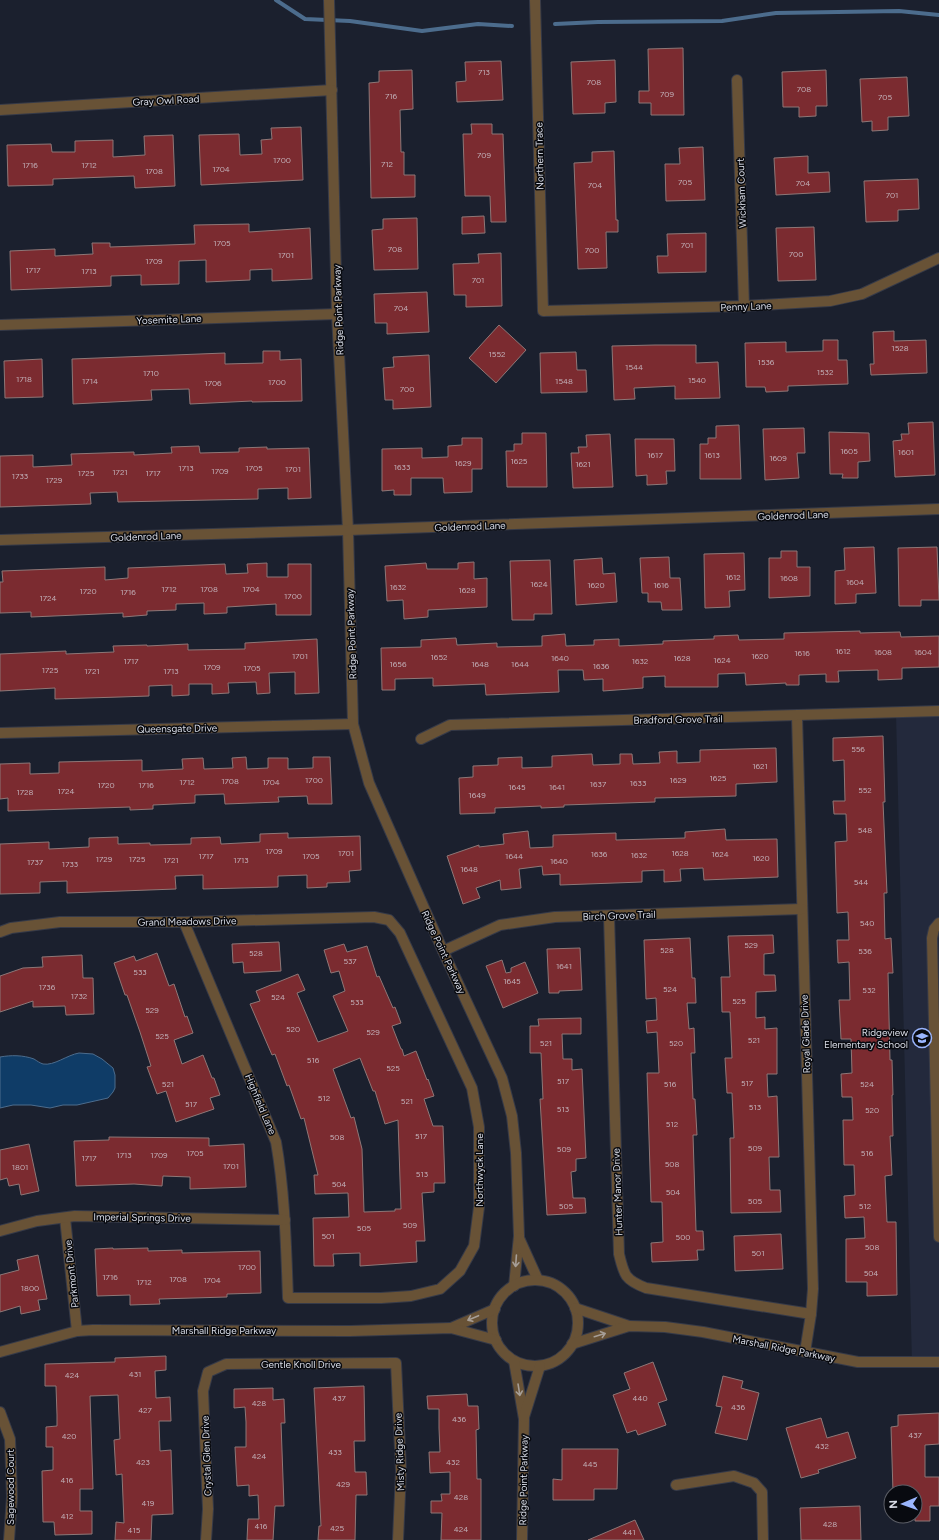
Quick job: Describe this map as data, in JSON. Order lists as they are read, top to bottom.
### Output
{
  "streets": {
    "street": [
      "Gray Owl Road",
      "Northern Trace",
      "Wickham Court",
      "Penny Lane",
      "Ridge Point Parkway",
      "Yosemite Lane",
      "Goldenrod Lane",
      "Bradford Grove Trail",
      "Queensgate Drive",
      "Birch Grove Trail",
      "Grand Meadows Drive",
      "Royal Glade Drive",
      "Highfield Lane",
      "Northwyck Lane",
      "Hunter Manor Drive",
      "Imperial Springs Drive",
      "Parkmont Drive",
      "Marshall Ridge Parkway",
      "Gentle Knoll Drive",
      "Misty Ridge Drive",
      "Crystal Glen Drive",
      "Sagewood Court"
    ]
  },
  "crossings": [
    ["Gray Owl Road", "Ridge Point Parkway"],
    ["Northern Trace", "Penny Lane"],
    ["Wickham Court", "Penny Lane"],
    ["Ridge Point Parkway", "Yosemite Lane"],
    ["Ridge Point Parkway", "Goldenrod Lane"],
    ["Ridge Point Parkway", "Queensgate Drive"],
    ["Ridge Point Parkway", "Birch Grove Trail"],
    ["Bradford Grove Trail", "Royal Glade Drive"],
    ["Birch Grove Trail", "Royal Glade Drive"],
    ["Birch Grove Trail", "Hunter Manor Drive"],
    ["Grand Meadows Drive", "Highfield Lane"],
    ["Grand Meadows Drive", "Northwyck Lane"],
    ["Royal Glade Drive", "Hunter Manor Drive"],
    ["Royal Glade Drive", "Marshall Ridge Parkway"],
    ["Highfield Lane", "Northwyck Lane"],
    ["Highfield Lane", "Imperial Springs Drive"],
    ["Imperial Springs Drive", "Parkmont Drive"],
    ["Parkmont Drive", "Marshall Ridge Parkway"],
    ["Gentle Knoll Drive", "Misty Ridge Drive"],
    ["Gentle Knoll Drive", "Crystal Glen Drive"]
  ],
  "places": {
    "school or university": ["Ridgeview Elementary School"]
  },
  "house_numbers": [
    "713",
    "708",
    "708",
    "709",
    "716",
    "705",
    "709",
    "1700",
    "712",
    "1716",
    "1712",
    "1704",
    "1708",
    "705",
    "704",
    "704",
    "701",
    "1705",
    "701",
    "708",
    "700",
    "700",
    "1701",
    "1709",
    "1717",
    "1713",
    "701",
    "704",
    "1528",
    "1552",
    "1536",
    "1544",
    "1532",
    "1710",
    "1718",
    "1540",
    "1714",
    "1548",
    "1700",
    "1706",
    "700",
    "1605",
    "1601",
    "1617",
    "1613",
    "1609",
    "1625",
    "1629",
    "1621",
    "1633",
    "1713",
    "1705",
    "1701",
    "1709",
    "1721",
    "1725",
    "1717",
    "1733",
    "1729",
    "1612",
    "1608",
    "1604",
    "1624",
    "1620",
    "1616",
    "1632",
    "1712",
    "1708",
    "1704",
    "1628",
    "1720",
    "1716",
    "1700",
    "1724",
    "1612",
    "1608",
    "1604",
    "1616",
    "1701",
    "1620",
    "1652",
    "1640",
    "1628",
    "1624",
    "1717",
    "1632",
    "1656",
    "1648",
    "1644",
    "1636",
    "1709",
    "1705",
    "1725",
    "1721",
    "1713",
    "556",
    "1621",
    "1625",
    "1700",
    "1629",
    "1708",
    "1712",
    "1704",
    "1633",
    "1637",
    "1720",
    "1716",
    "1645",
    "1641",
    "552",
    "1724",
    "1728",
    "1649",
    "548",
    "1709",
    "1701",
    "1628",
    "1636",
    "1624",
    "1632",
    "1717",
    "1705",
    "1644",
    "1620",
    "1729",
    "1725",
    "1721",
    "1713",
    "1640",
    "1737",
    "1733",
    "1648",
    "544",
    "540",
    "529",
    "528",
    "536",
    "528",
    "537",
    "1641",
    "533",
    "1645",
    "1736",
    "524",
    "532",
    "1732",
    "524",
    "525",
    "533",
    "529",
    "520",
    "529",
    "525",
    "521",
    "521",
    "520",
    "516",
    "525",
    "517",
    "517",
    "521",
    "516",
    "524",
    "512",
    "521",
    "517",
    "513",
    "513",
    "520",
    "512",
    "517",
    "508",
    "509",
    "509",
    "1705",
    "516",
    "1713",
    "1709",
    "1717",
    "508",
    "1701",
    "1801",
    "513",
    "504",
    "504",
    "505",
    "505",
    "512",
    "509",
    "505",
    "501",
    "500",
    "508",
    "501",
    "1700",
    "504",
    "1716",
    "1708",
    "1704",
    "1712",
    "1800",
    "431",
    "424",
    "437",
    "440",
    "428",
    "436",
    "427",
    "436",
    "437",
    "420",
    "432",
    "433",
    "424",
    "423",
    "432",
    "445",
    "416",
    "429",
    "428",
    "419",
    "412",
    "428",
    "416",
    "425",
    "424",
    "415",
    "441"
  ],
  "north": "left"
}
